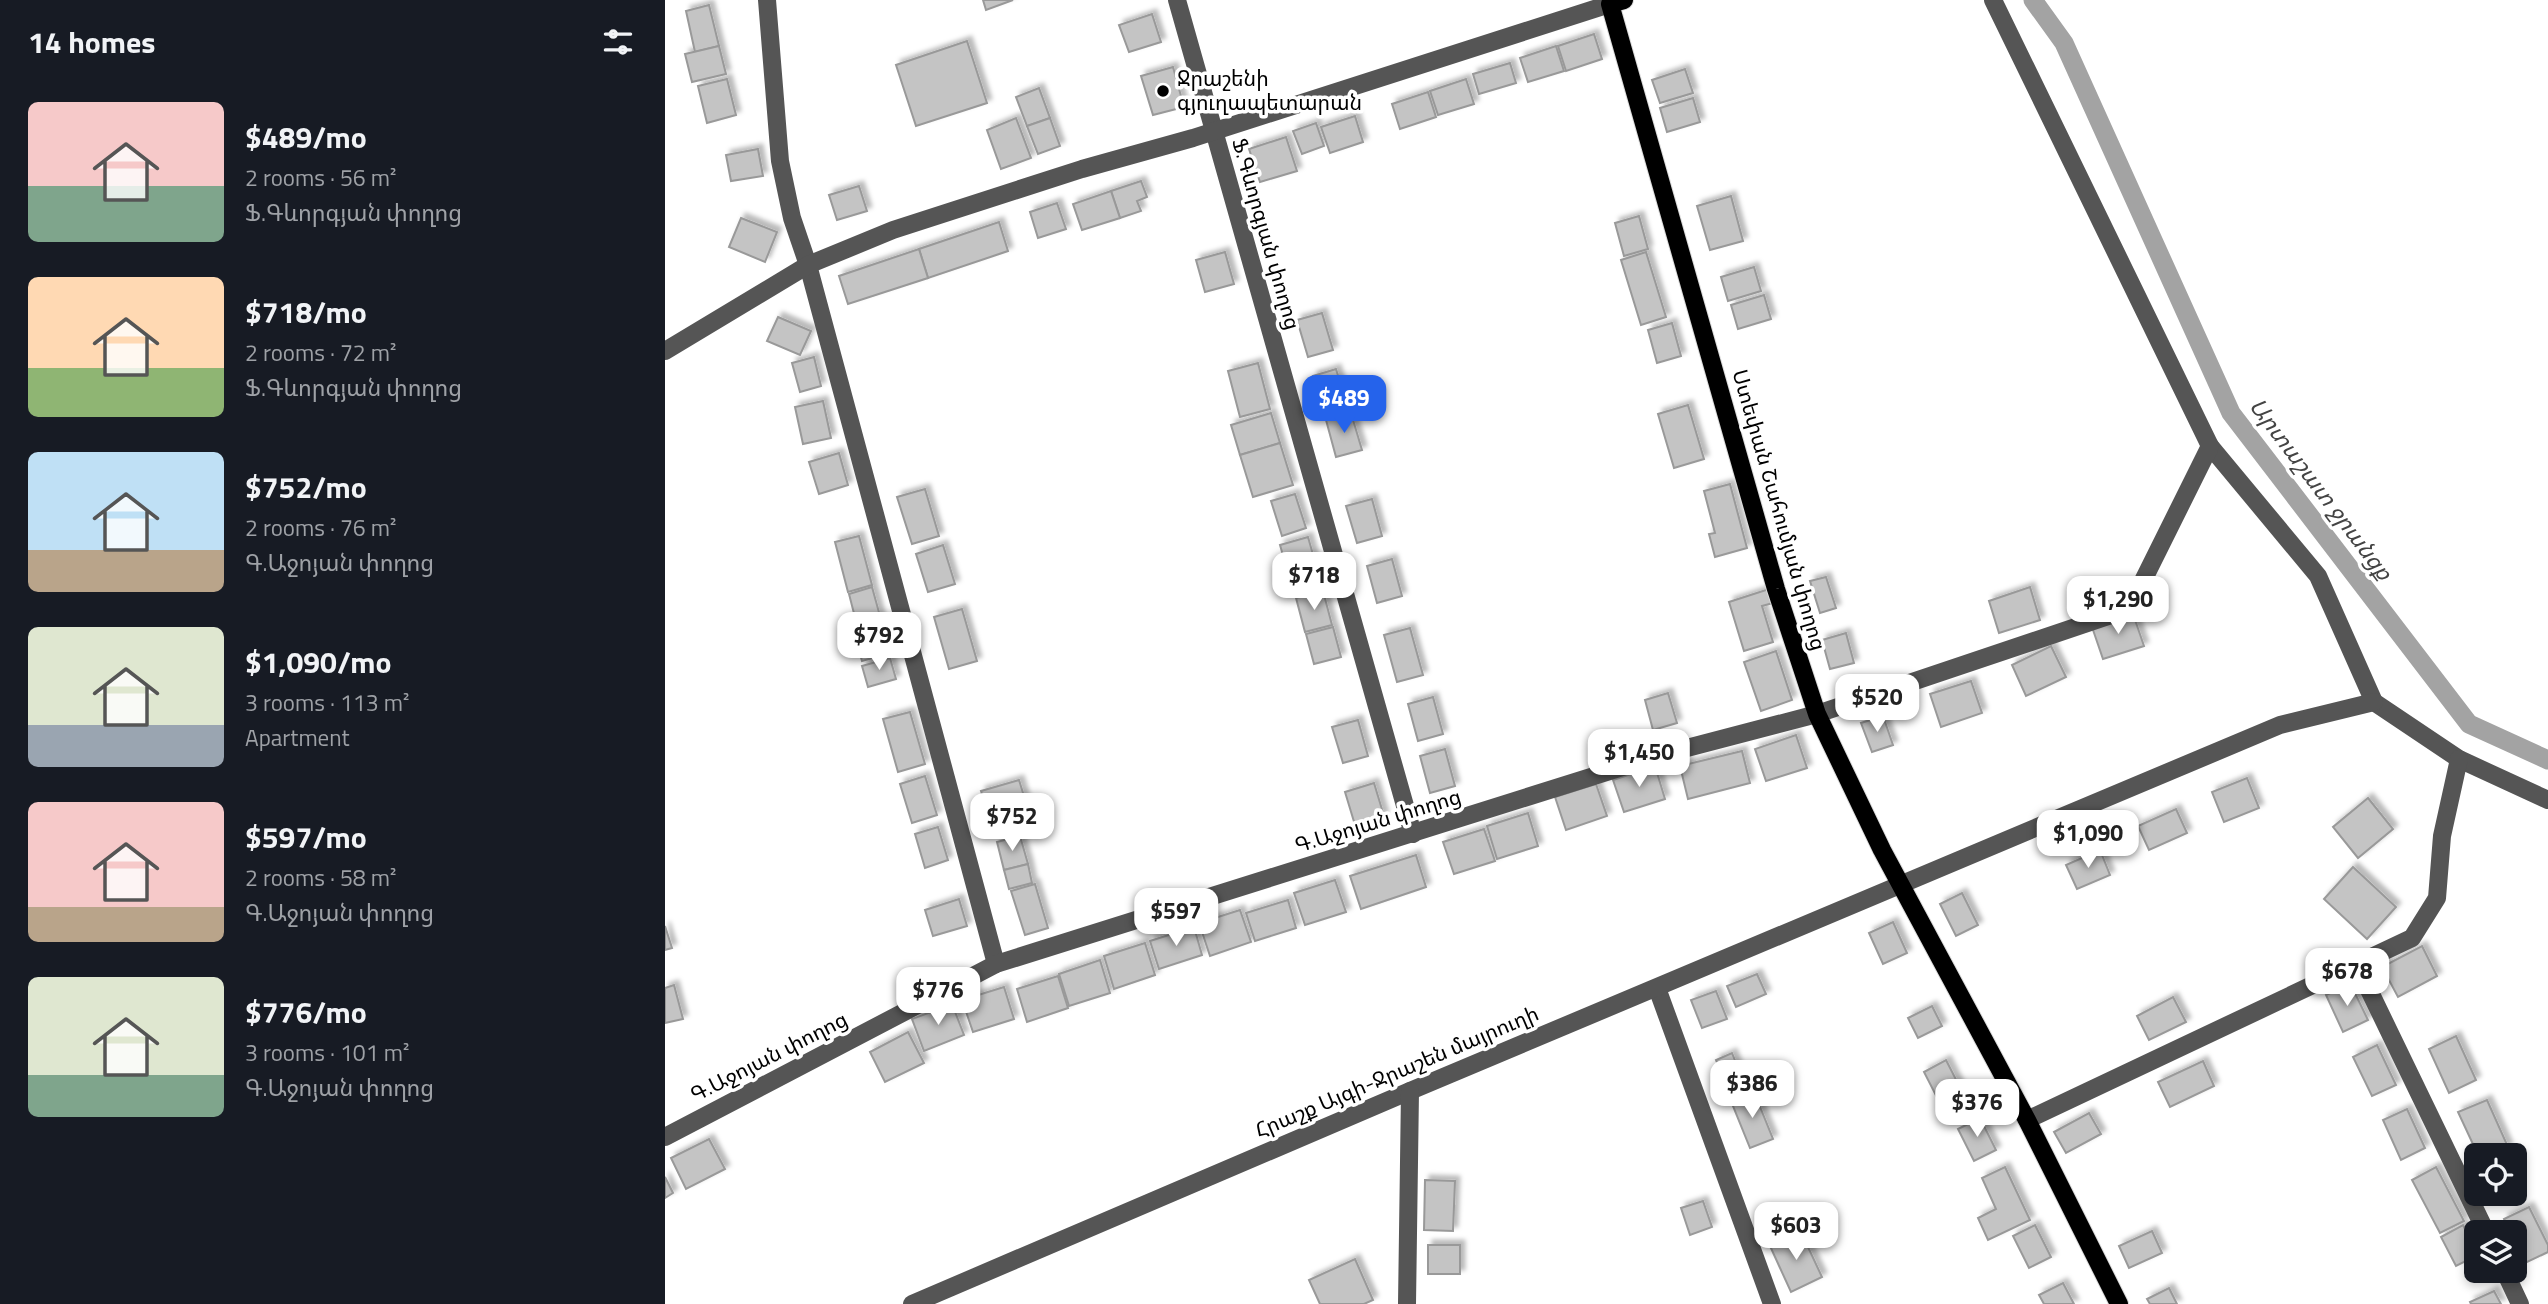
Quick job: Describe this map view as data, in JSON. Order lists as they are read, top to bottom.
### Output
{
  "streets": {
    "main road": ["Ստեփան Շահումյան փողոց"],
    "street": ["Ֆ.Գևորգյան փողոց", "Գ.Աջոյան փողոց", "Հրաշք Այգի-Ջրաշեն մայրուղի"]
  },
  "crossings": [
    ["Ֆ.Գևորգյան փողոց", "Գ.Աջոյան փողոց"],
    ["Ստեփան Շահումյան փողոց", "Գ.Աջոյան փողոց"],
    ["Ստեփան Շահումյան փողոց", "Հրաշք Այգի-Ջրաշեն մայրուղի"]
  ],
  "water": ["Արտաշատ ջրանցք"],
  "places": ["Ջրաշենի գյուղապետարան"],
  "page": {
    "heading": "14 homes",
    "list": [
      {
        "name": "$489/mo",
        "note": "2 rooms · 56 m² · Ֆ.Գևորգյան փողոց"
      },
      {
        "name": "$718/mo",
        "note": "2 rooms · 72 m² · Ֆ.Գևորգյան փողոց"
      },
      {
        "name": "$752/mo",
        "note": "2 rooms · 76 m² · Գ.Աջոյան փողոց"
      },
      {
        "name": "$1,090/mo",
        "note": "3 rooms · 113 m² · Apartment"
      },
      {
        "name": "$597/mo",
        "note": "2 rooms · 58 m² · Գ.Աջոյան փողոց"
      },
      {
        "name": "$776/mo",
        "note": "3 rooms · 101 m² · Գ.Աջոյան փողոց"
      }
    ],
    "price": [
      "$489",
      "$718",
      "$1,290",
      "$792",
      "$520",
      "$1,450",
      "$752",
      "$1,090",
      "$597",
      "$678",
      "$776",
      "$386",
      "$376",
      "$603"
    ]
  }
}
